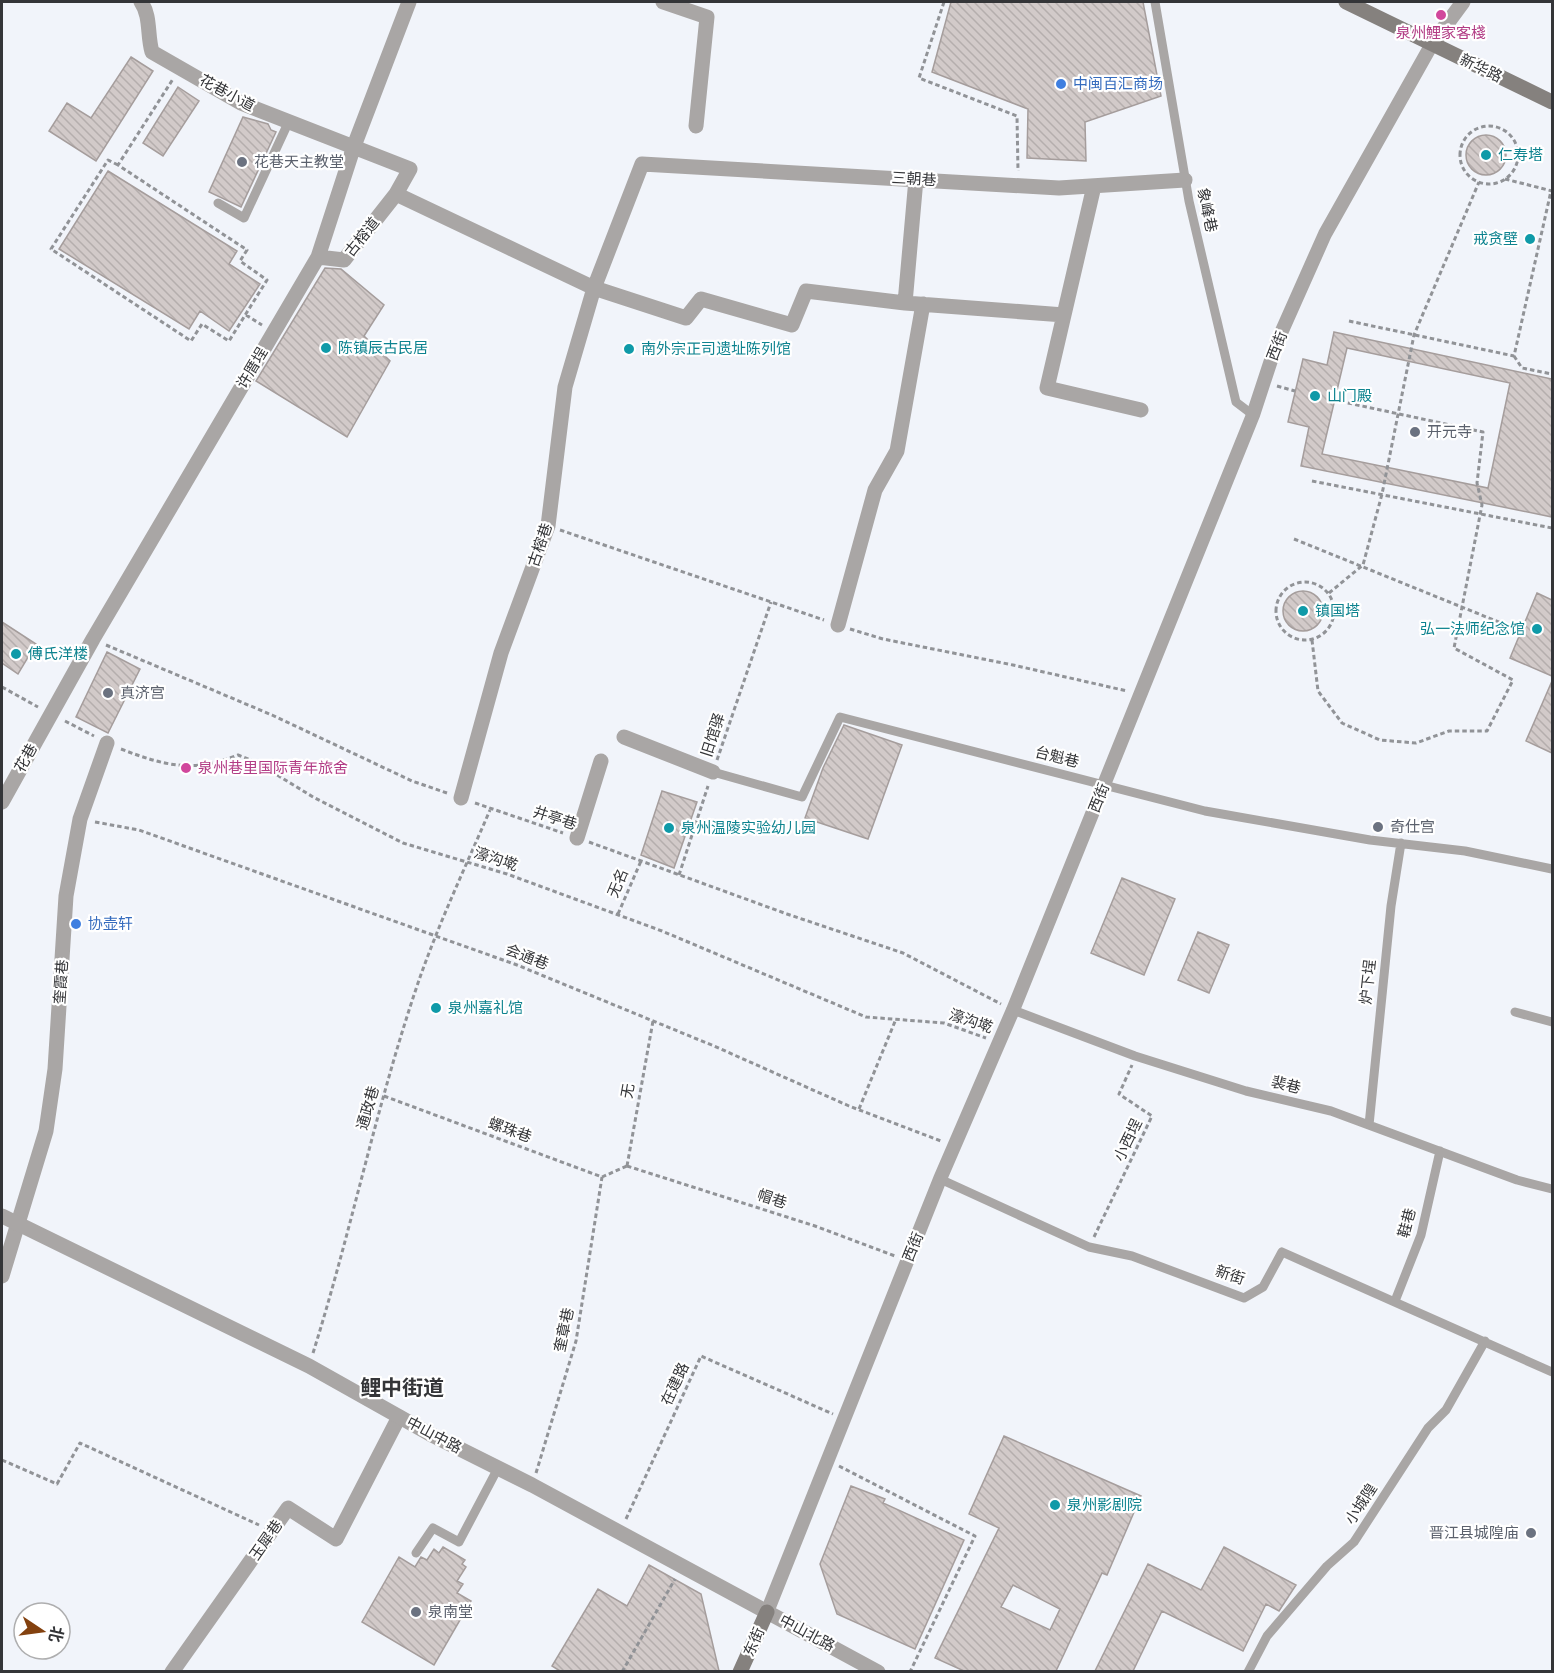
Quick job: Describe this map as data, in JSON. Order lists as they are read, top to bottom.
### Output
{
  "streets": {
    "main road": ["新华路", "东街"],
    "street": [
      "花巷小道",
      "三朝巷",
      "古榕道",
      "西街",
      "许厝埕",
      "古榕巷",
      "花巷",
      "奎霞巷",
      "中山中路",
      "玉犀巷",
      "中山北路"
    ],
    "lane": [
      "象峰巷",
      "台魁巷",
      "炉下埕",
      "裴巷",
      "鞋巷",
      "新街",
      "小城隍"
    ],
    "path": [
      "旧馆驿",
      "井亭巷",
      "濠沟墘",
      "无名",
      "会通巷",
      "无",
      "通政巷",
      "螺珠巷",
      "小西埕",
      "帽巷",
      "奎章巷",
      "在建路"
    ]
  },
  "crossings": [
    ["新华路", "西街"],
    ["花巷小道", "许厝埕"],
    ["三朝巷", "象峰巷"],
    ["三朝巷", "古榕巷"],
    ["象峰巷", "西街"],
    ["古榕道", "许厝埕"],
    ["西街", "台魁巷"],
    ["西街", "井亭巷"],
    ["西街", "濠沟墘"],
    ["西街", "会通巷"],
    ["西街", "裴巷"],
    ["西街", "帽巷"],
    ["西街", "新街"],
    ["西街", "在建路"],
    ["西街", "中山中路"],
    ["西街", "中山北路"],
    ["西街", "东街"],
    ["许厝埕", "花巷"],
    ["许厝埕", "井亭巷"],
    ["许厝埕", "濠沟墘"],
    ["古榕巷", "井亭巷"],
    ["旧馆驿", "台魁巷"],
    ["旧馆驿", "井亭巷"],
    ["台魁巷", "炉下埕"],
    ["花巷", "濠沟墘"],
    ["井亭巷", "无名"],
    ["井亭巷", "裴巷"],
    ["井亭巷", "通政巷"],
    ["濠沟墘", "无名"],
    ["濠沟墘", "奎霞巷"],
    ["濠沟墘", "通政巷"],
    ["会通巷", "奎霞巷"],
    ["会通巷", "无"],
    ["会通巷", "通政巷"],
    ["奎霞巷", "中山中路"],
    ["炉下埕", "裴巷"],
    ["裴巷", "小西埕"],
    ["裴巷", "鞋巷"],
    ["无", "帽巷"],
    ["通政巷", "螺珠巷"],
    ["通政巷", "中山中路"],
    ["螺珠巷", "奎章巷"],
    ["小西埕", "新街"],
    ["鞋巷", "新街"],
    ["新街", "小城隍"],
    ["奎章巷", "中山中路"],
    ["在建路", "中山中路"],
    ["中山中路", "玉犀巷"],
    ["中山中路", "中山北路"],
    ["中山中路", "东街"],
    ["中山北路", "东街"]
  ],
  "districts": ["鲤中街道"],
  "places": [
    "泉州鯉家客棧",
    "中闽百汇商场",
    "仁寿塔",
    "花巷天主教堂",
    "戒贪壁",
    "陈镇辰古民居",
    "南外宗正司遗址陈列馆",
    "山门殿",
    "开元寺",
    "镇国塔",
    "弘一法师纪念馆",
    "傅氏洋楼",
    "真济宫",
    "泉州巷里国际青年旅舍",
    "奇仕宫",
    "泉州温陵实验幼儿园",
    "协壶轩",
    "泉州嘉礼馆",
    "泉州影剧院",
    "晋江县城隍庙",
    "泉南堂"
  ],
  "north": "right"
}
